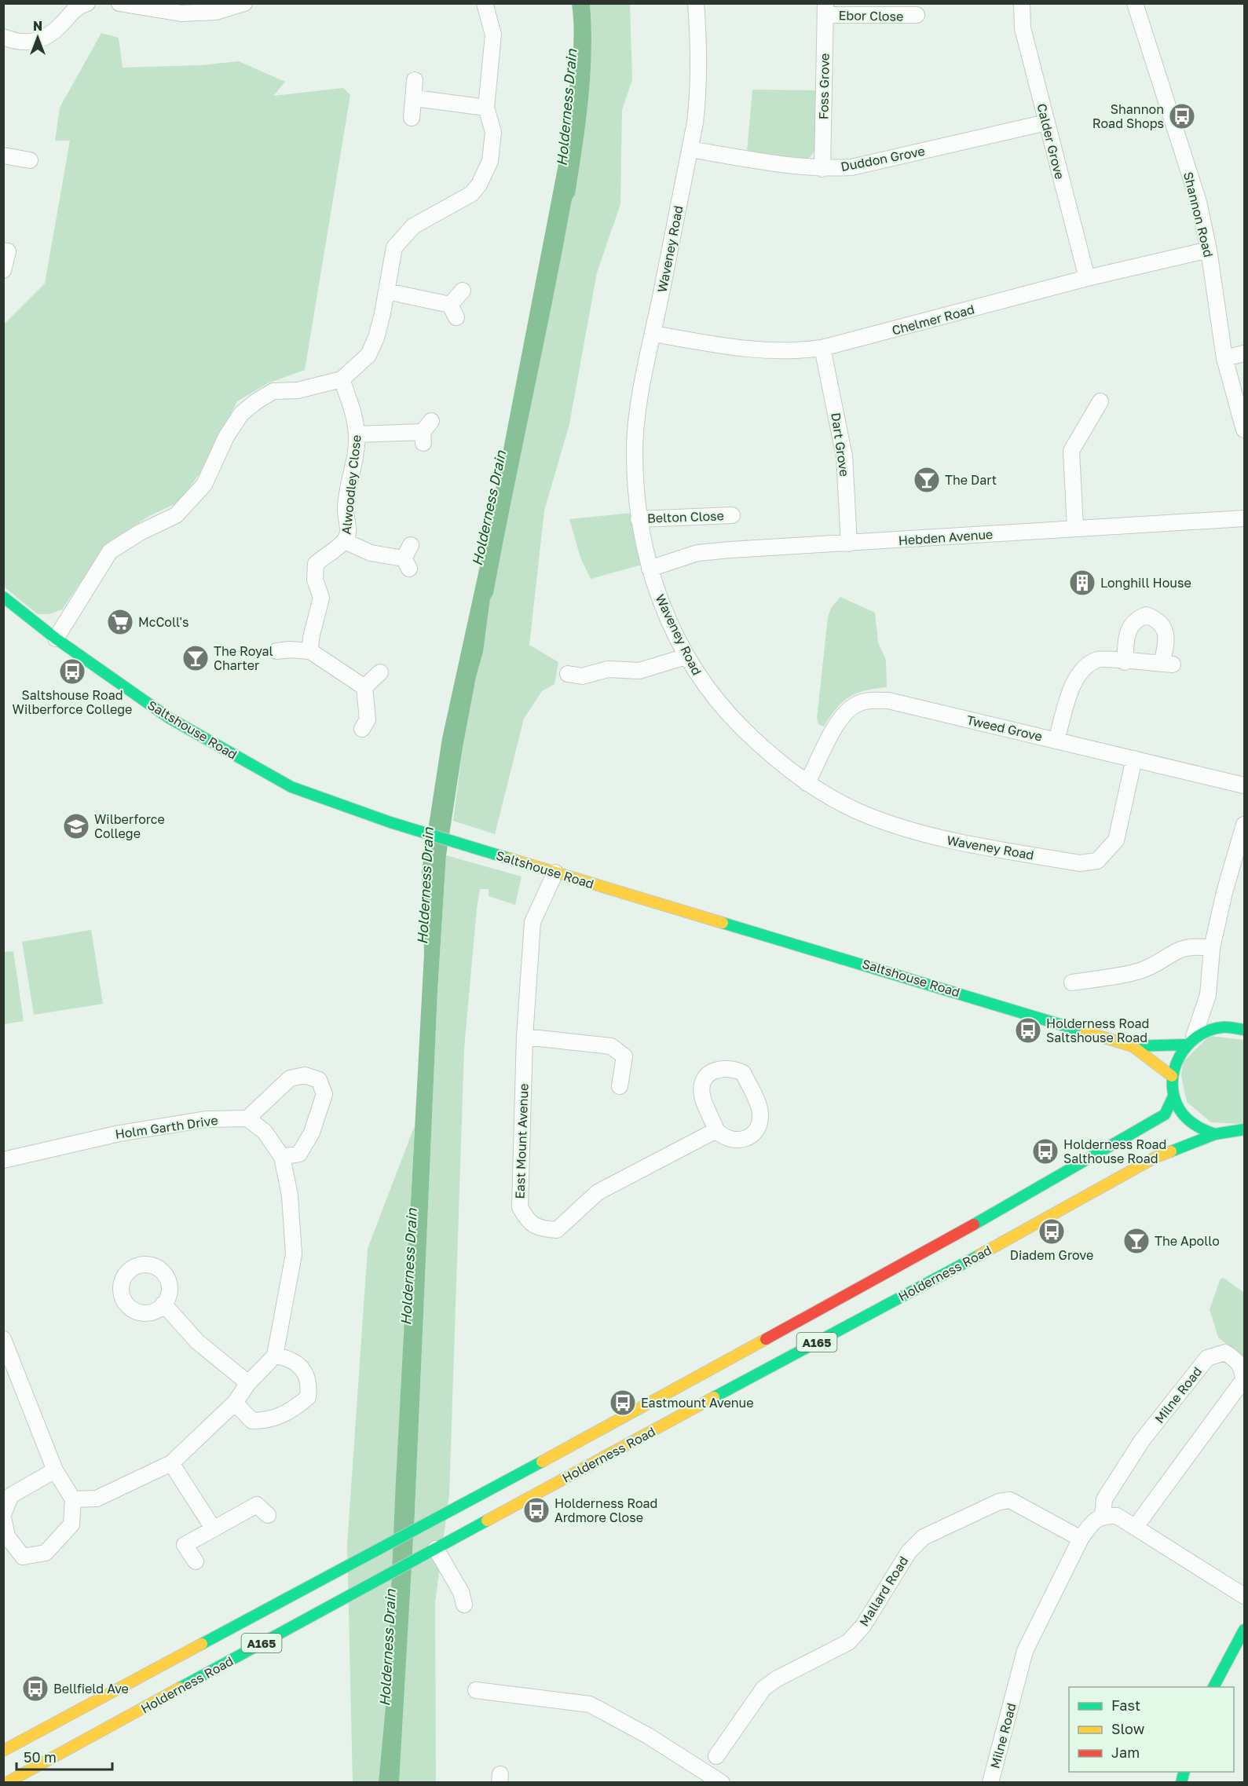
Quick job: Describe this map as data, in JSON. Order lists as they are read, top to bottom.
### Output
{
  "streets": {
    "main road": ["Saltshouse Road", "Holderness Road", "A165"],
    "street": [
      "Ebor Close",
      "Foss Grove",
      "Calder Grove",
      "Duddon Grove",
      "Shannon Road",
      "Waveney Road",
      "Chelmer Road",
      "Dart Grove",
      "Alwoodley Close",
      "Belton Close",
      "Hebden Avenue",
      "Tweed Grove",
      "Holm Garth Drive",
      "East Mount Avenue",
      "Milne Road",
      "Mallard Road"
    ]
  },
  "crossings": [
    ["Ebor Close", "Foss Grove"],
    ["Foss Grove", "Duddon Grove"],
    ["Calder Grove", "Duddon Grove"],
    ["Calder Grove", "Chelmer Road"],
    ["Duddon Grove", "Waveney Road"],
    ["Shannon Road", "Chelmer Road"],
    ["Waveney Road", "Chelmer Road"],
    ["Waveney Road", "Belton Close"],
    ["Waveney Road", "Hebden Avenue"],
    ["Waveney Road", "Tweed Grove"],
    ["Chelmer Road", "Dart Grove"],
    ["Dart Grove", "Hebden Avenue"],
    ["Saltshouse Road", "East Mount Avenue"],
    ["Holderness Road", "A165"],
    ["Milne Road", "Mallard Road"]
  ],
  "water": ["Holderness Drain"],
  "places": {
    "bus stop": [
      "Shannon Road Shops",
      "Saltshouse Road Wilberforce College",
      "Holderness Road Saltshouse Road",
      "Holderness Road Salthouse Road",
      "Diadem Grove",
      "Eastmount Avenue",
      "Holderness Road Ardmore Close",
      "Bellfield Ave"
    ],
    "bar": ["The Dart", "The Royal Charter", "The Apollo"],
    "building": ["Longhill House"],
    "supermarket": ["McColl's"],
    "school or university": ["Wilberforce College"]
  },
  "legend": ["Fast", "Slow", "Jam"],
  "scale_bar": "50 m",
  "north": "top"
}
